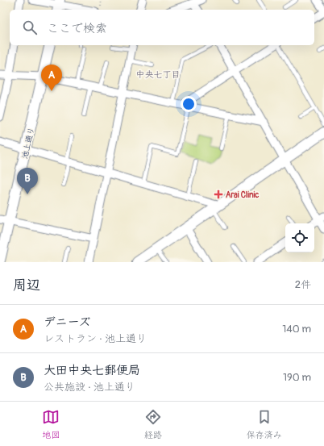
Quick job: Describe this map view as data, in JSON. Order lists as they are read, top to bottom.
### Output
{
  "streets": {
    "main road": ["池上通り"]
  },
  "districts": ["中央七丁目"],
  "places": {
    "health": ["Arai Clinic"]
  },
  "page": {
    "search": "ここで検索",
    "pins": ["A", "B"],
    "heading": ["周辺", "2件"],
    "list": [
      {
        "mark": "A",
        "name": "デニーズ",
        "note": "レストラン · 池上通り",
        "value": "140 m"
      },
      {
        "mark": "B",
        "name": "大田中央七郵便局",
        "note": "公共施設 · 池上通り",
        "value": "190 m"
      }
    ],
    "nav": ["地図", "経路", "保存済み"]
  }
}
